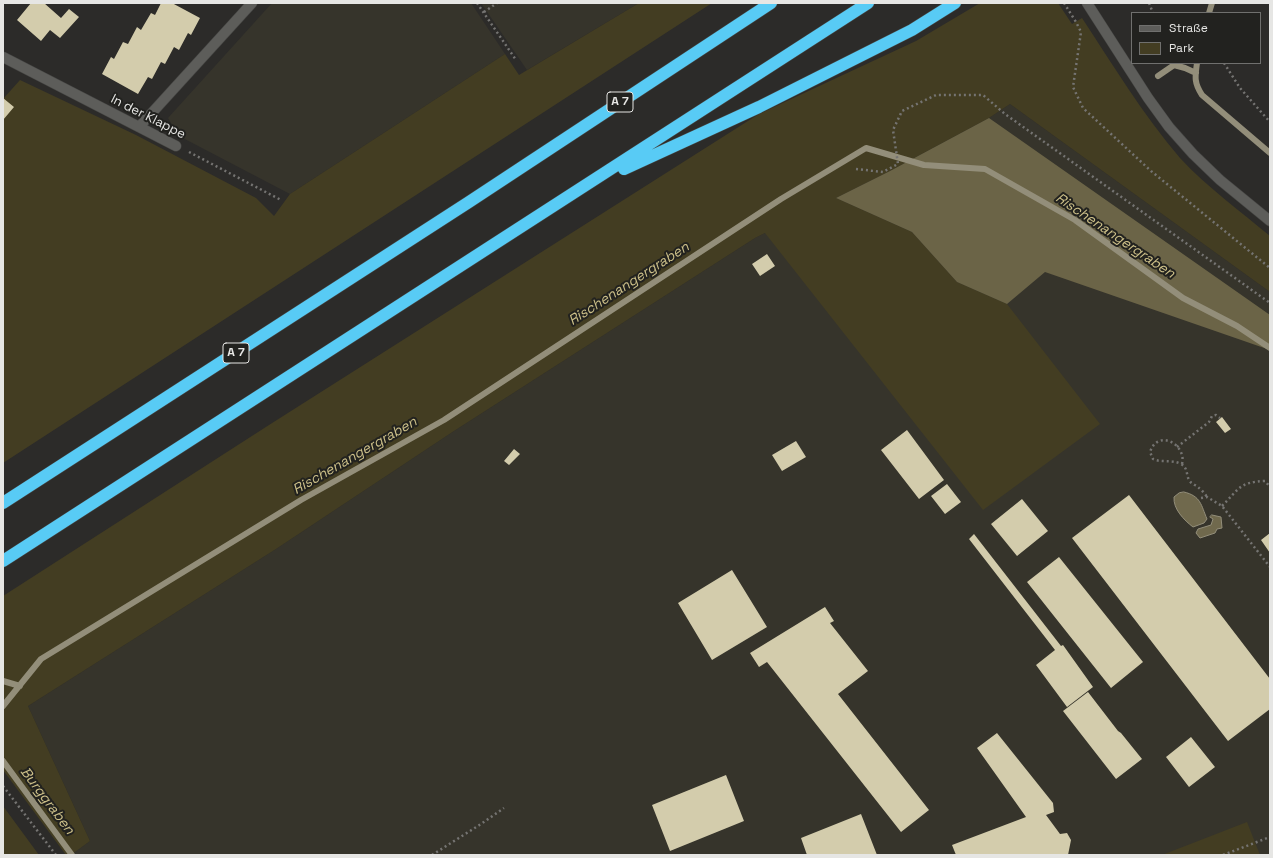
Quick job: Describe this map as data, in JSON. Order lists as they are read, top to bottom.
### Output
{
  "streets": {
    "highway": ["A 7"],
    "street": ["In der Klappe"]
  },
  "water": ["Rischenangergraben", "Burggraben"],
  "legend": ["Straße", "Park"]
}
